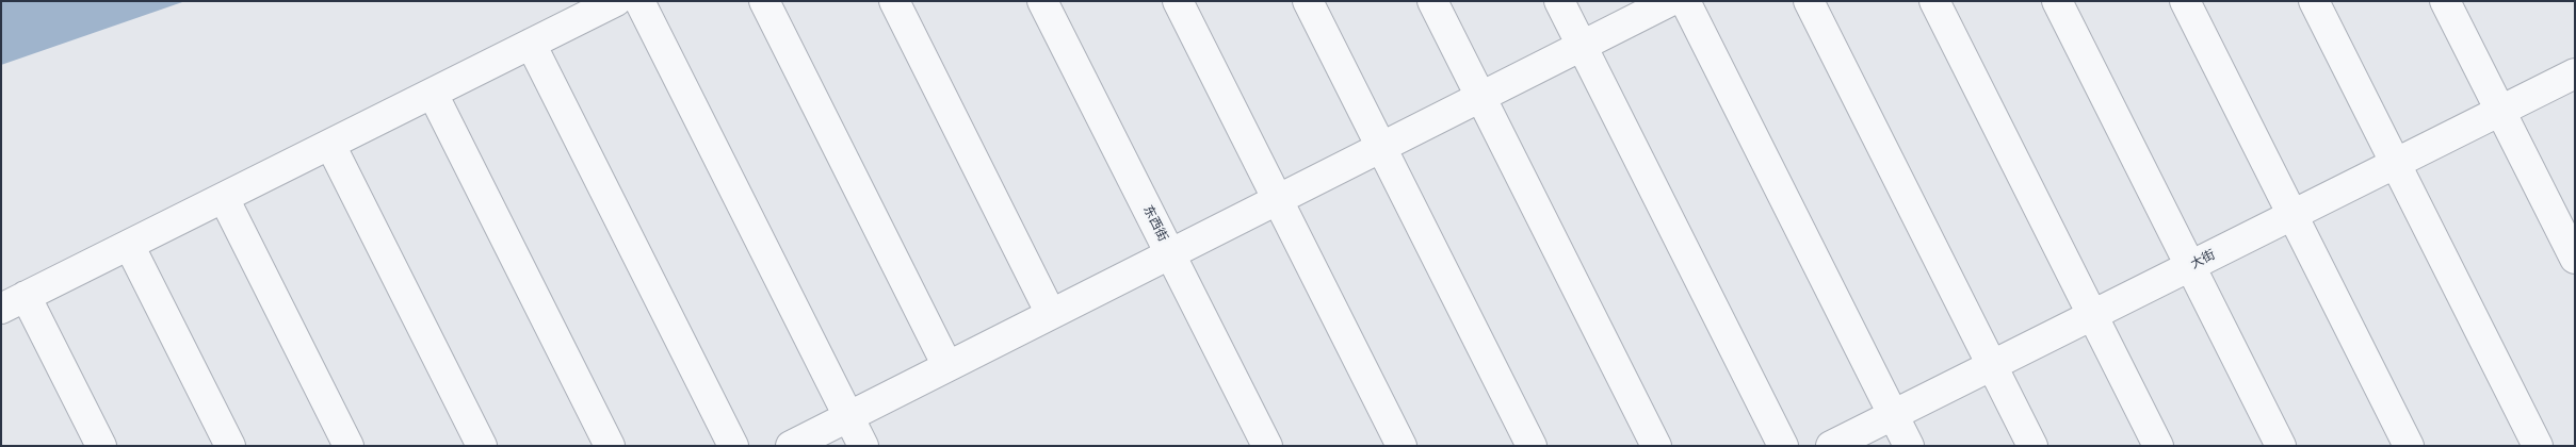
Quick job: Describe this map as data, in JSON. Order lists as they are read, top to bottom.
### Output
{
  "streets": {
    "street": ["东西街", "大街"]
  }
}
